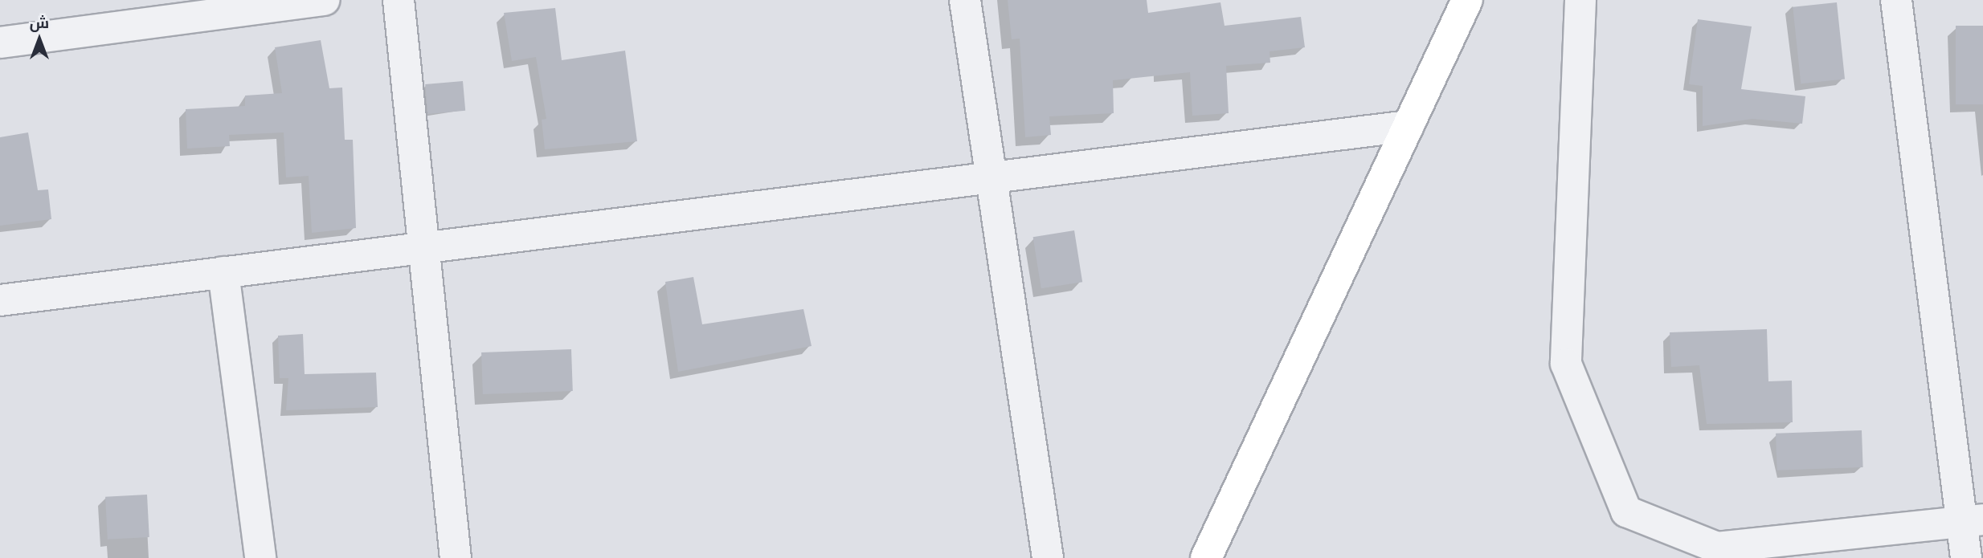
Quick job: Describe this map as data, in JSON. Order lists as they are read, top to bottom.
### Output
{
  "north": "top"
}
